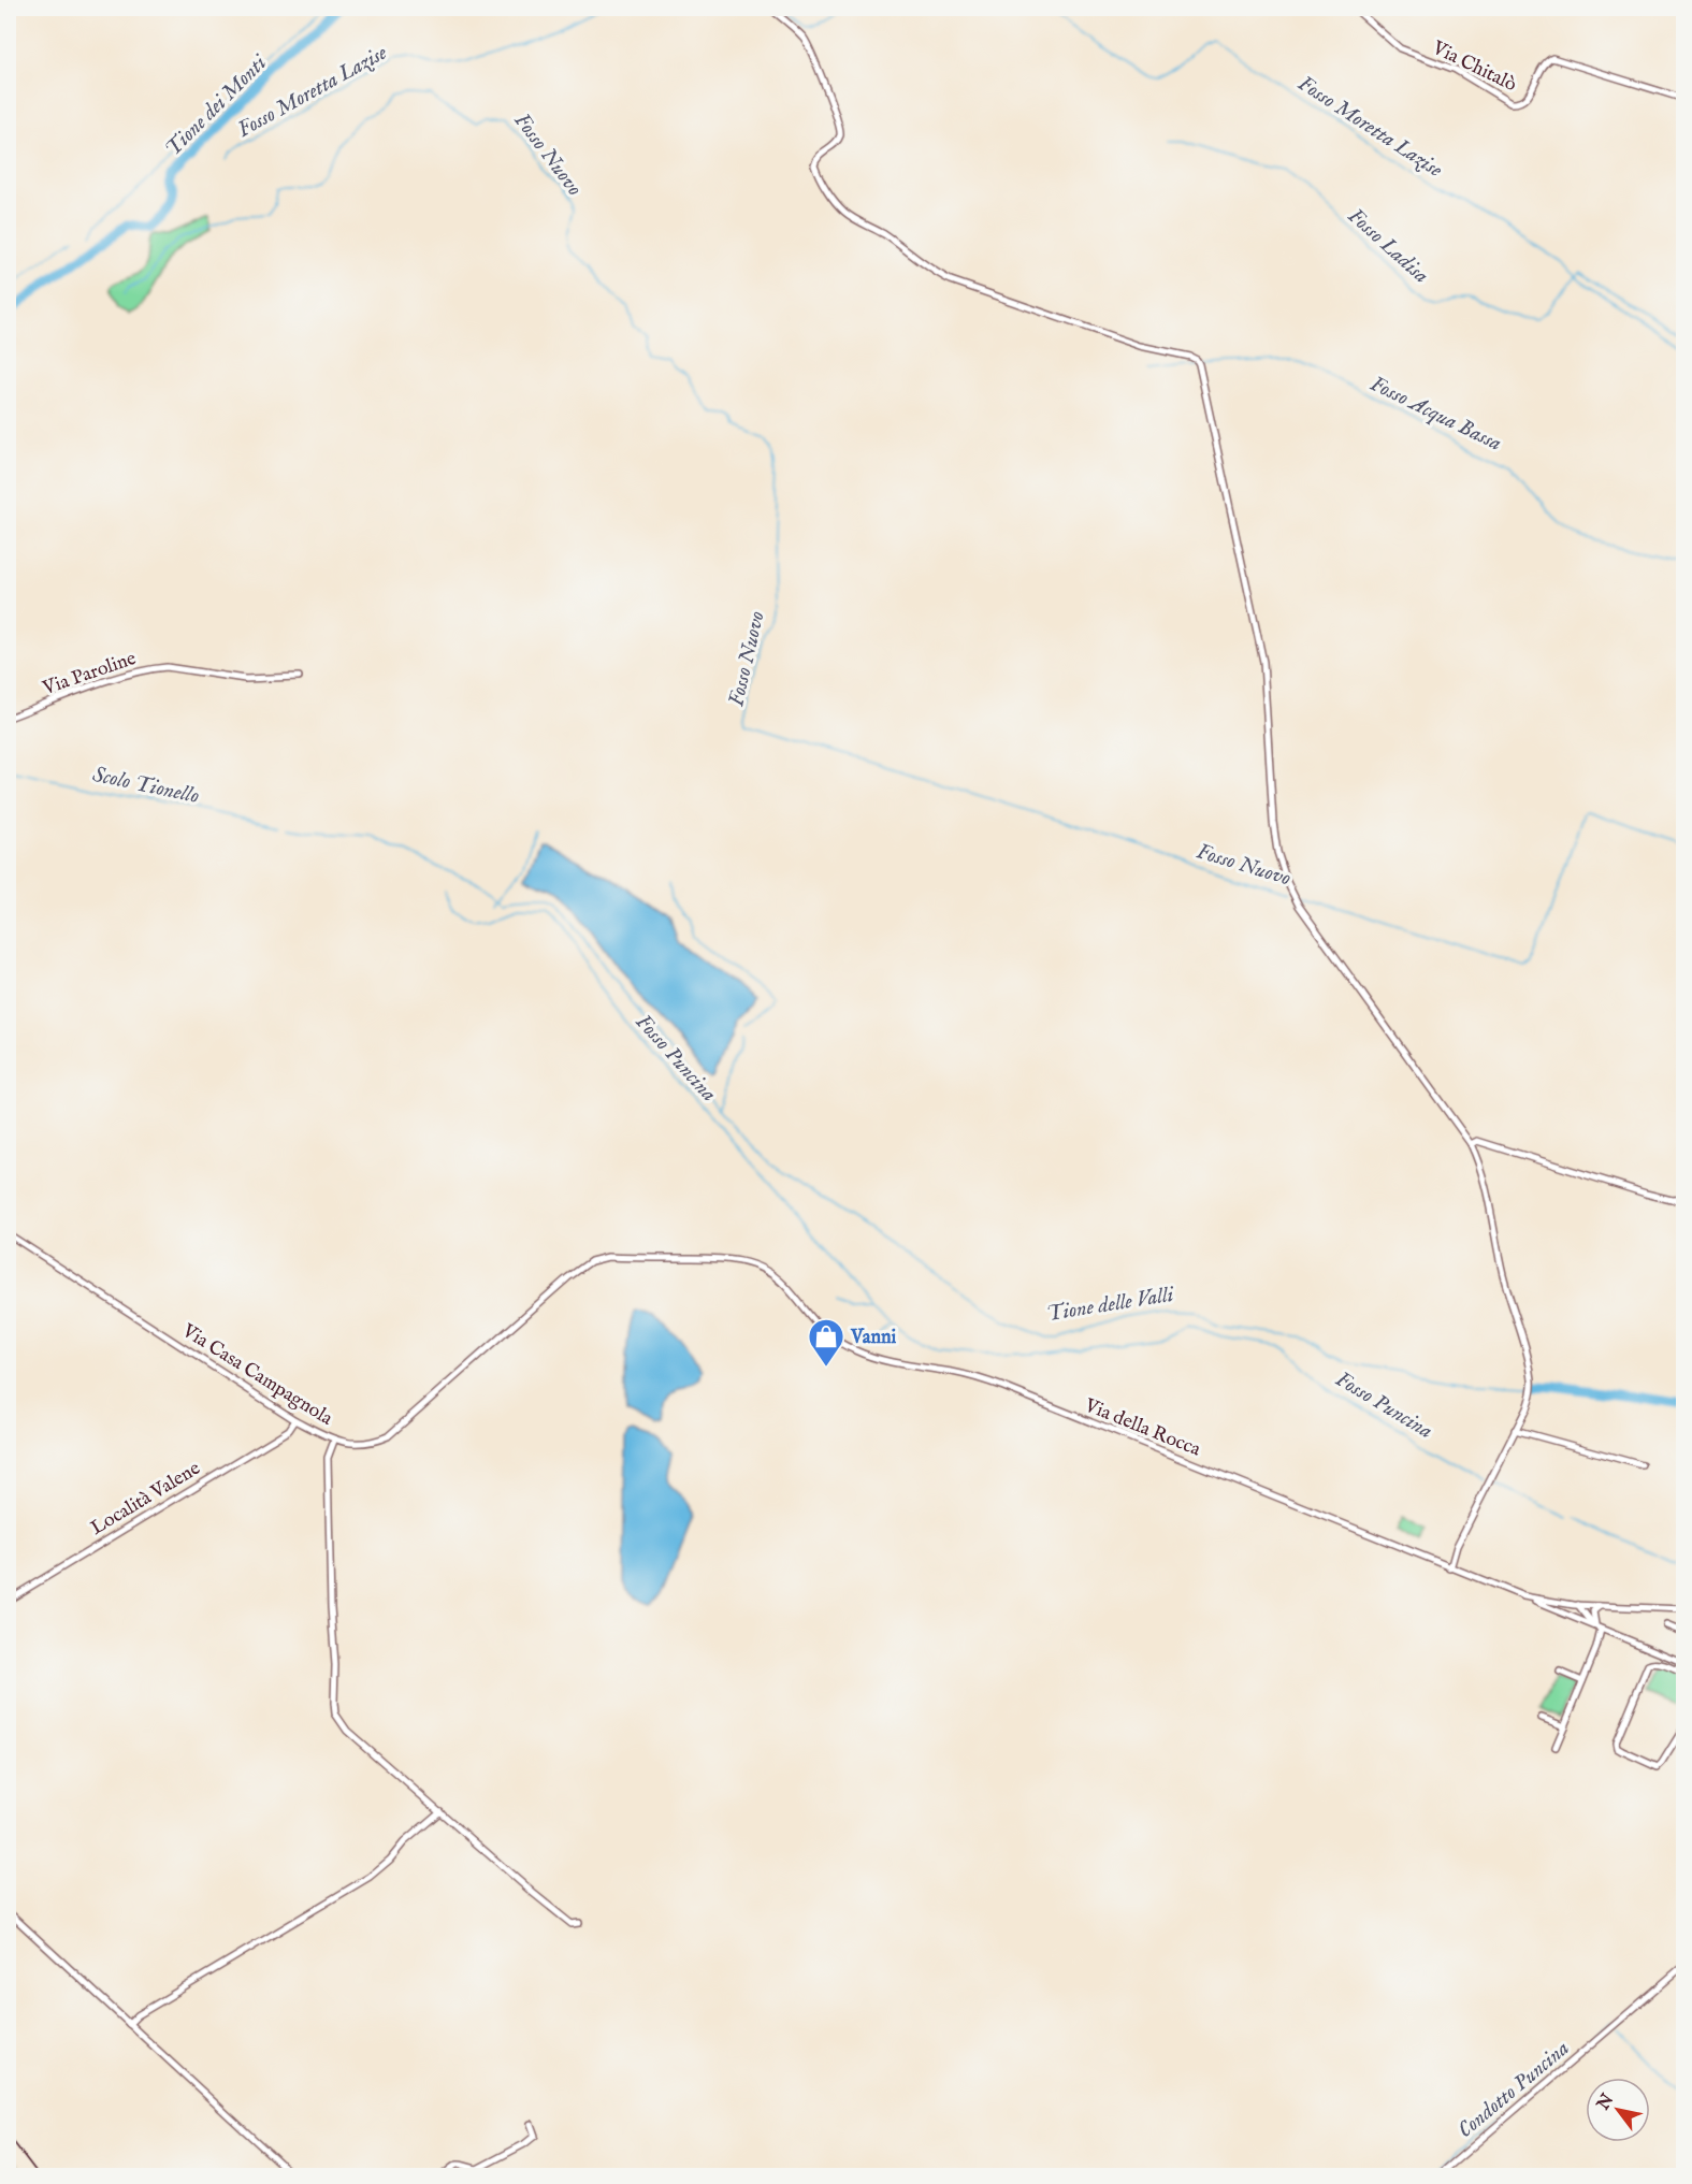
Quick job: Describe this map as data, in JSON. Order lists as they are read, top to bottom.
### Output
{
  "streets": {
    "street": [
      "Via Chitalò",
      "Via Paroline",
      "Via Casa Campagnola",
      "Via della Rocca",
      "Località Valene"
    ]
  },
  "crossings": [
    ["Via Casa Campagnola", "Via della Rocca"],
    ["Via Casa Campagnola", "Località Valene"]
  ],
  "water": [
    "Fosso Moretta Lazise",
    "Tione dei Monti",
    "Fosso Nuovo",
    "Fosso Ladisa",
    "Fosso Acqua Bassa",
    "Scolo Tionello",
    "Fosso Puncina",
    "Tione delle Valli",
    "Condotto Puncina"
  ],
  "places": {
    "shop": ["Vanni"]
  },
  "north": "top left"
}
